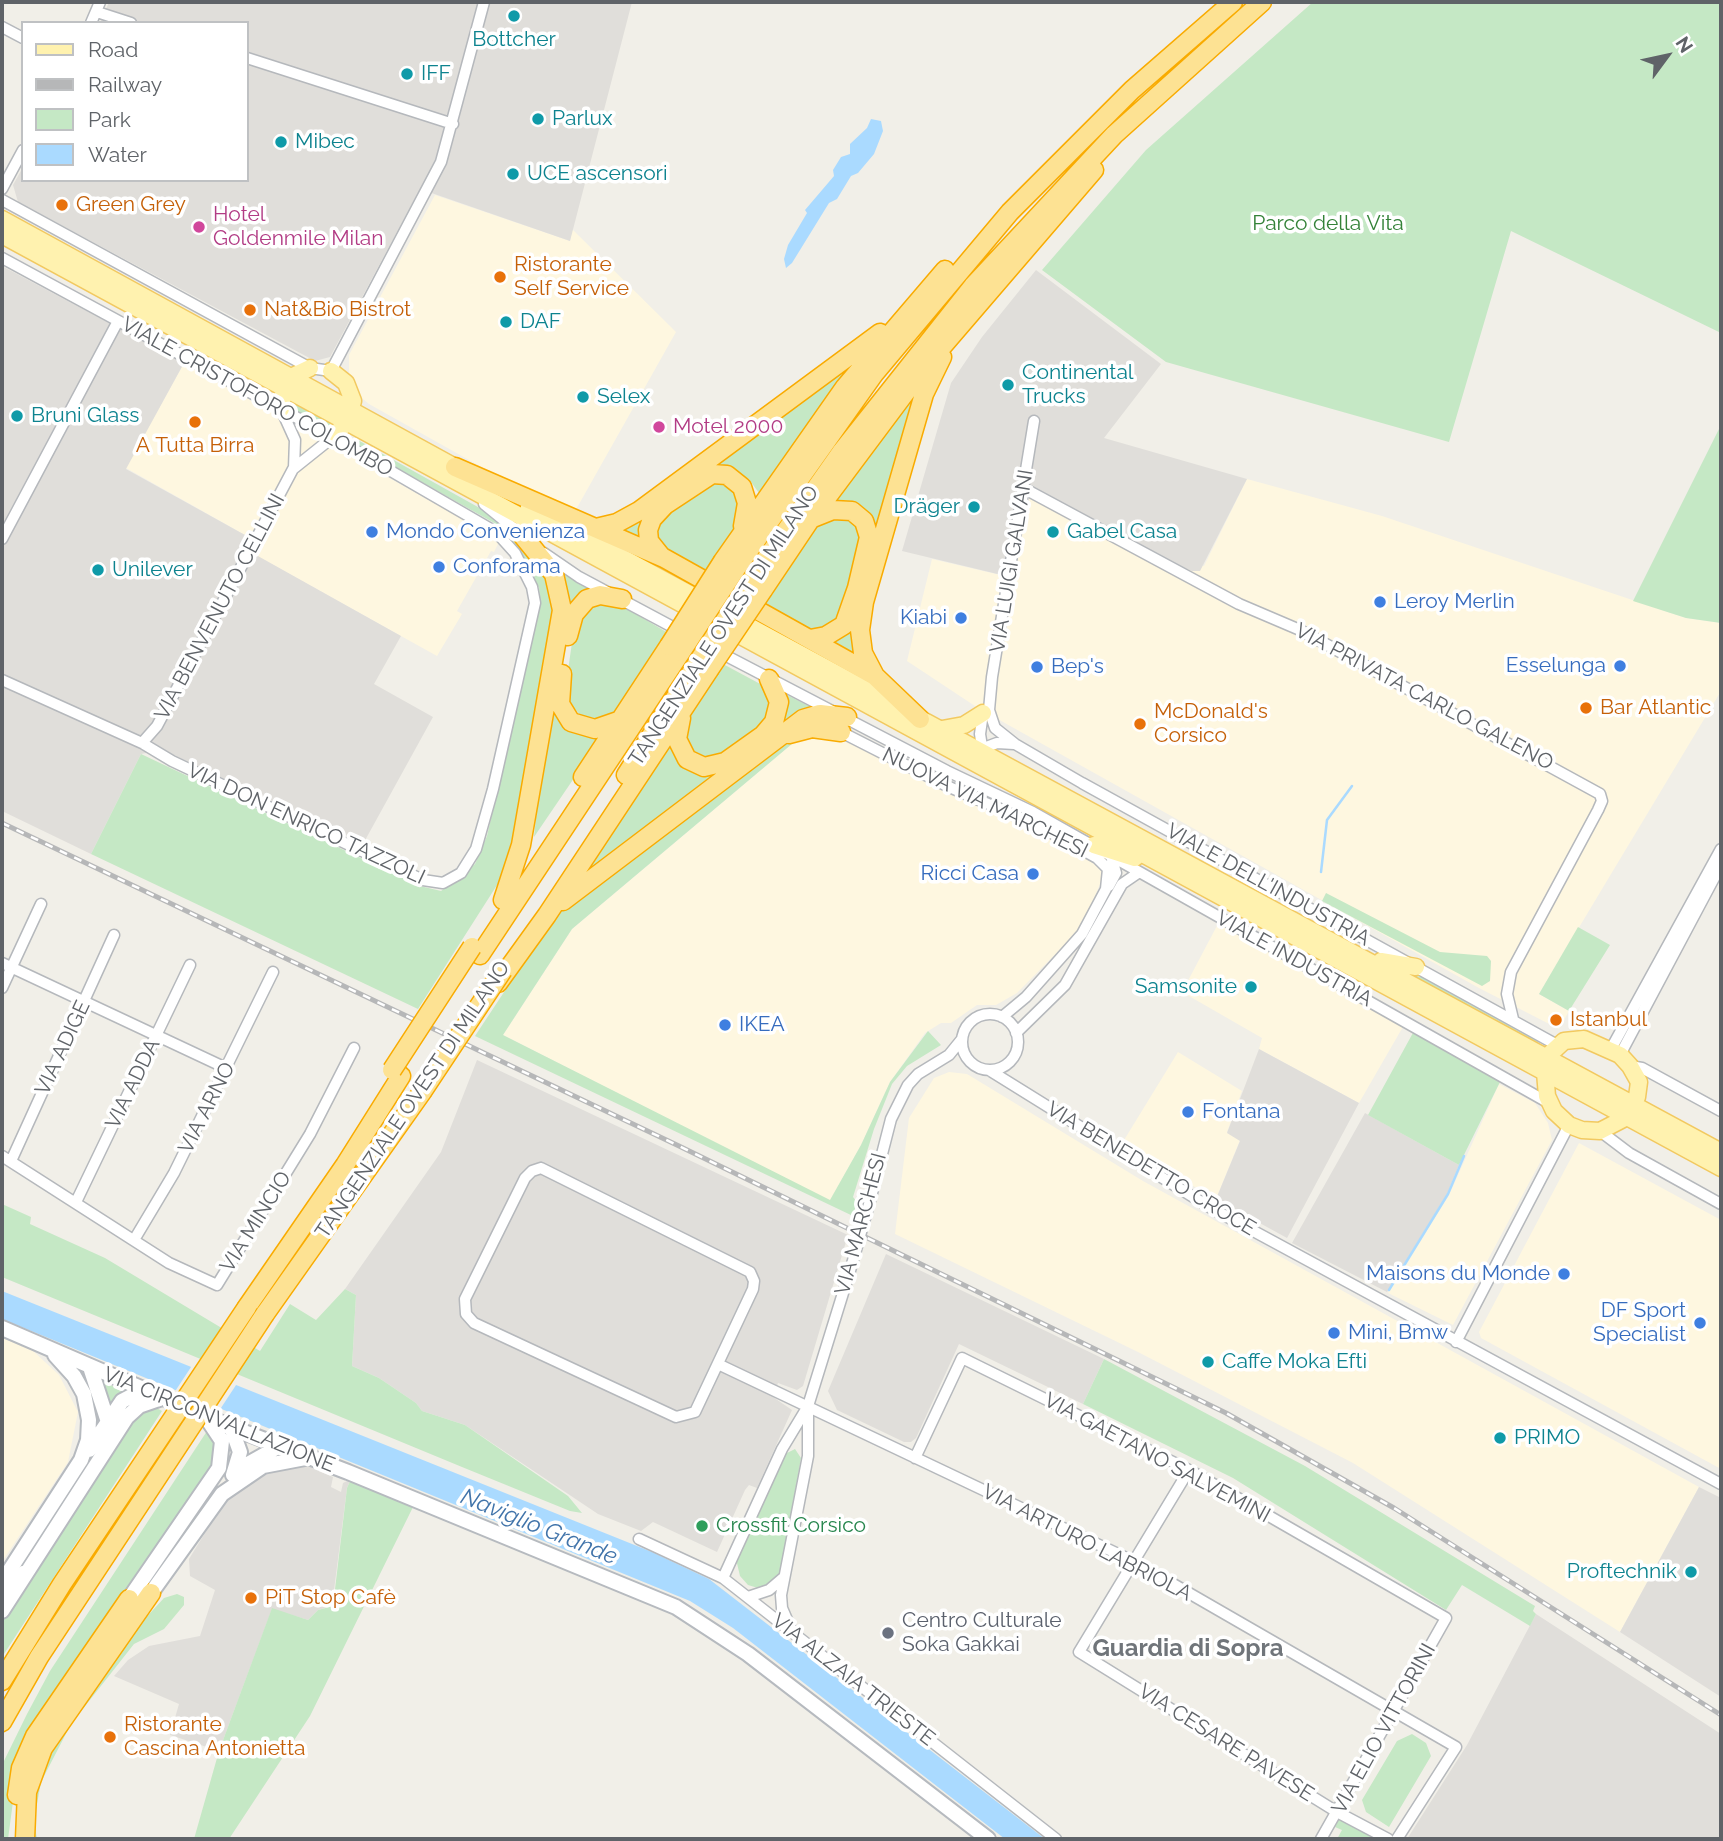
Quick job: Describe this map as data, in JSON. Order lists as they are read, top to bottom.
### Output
{
  "streets": {
    "highway": ["TANGENZIALE OVEST DI MILANO"],
    "main road": ["VIA CIRCONVALLAZIONE"],
    "street": [
      "VIALE CRISTOFORO COLOMBO",
      "VIA LUIGI GALVANI",
      "VIA BENVENUTO CELLINI",
      "VIA PRIVATA CARLO GALENO",
      "NUOVA VIA MARCHESI",
      "VIA DON ENRICO TAZZOLI",
      "VIALE DELL'INDUSTRIA",
      "VIALE INDUSTRIA",
      "VIA ADIGE",
      "VIA ADDA",
      "VIA ARNO",
      "VIA BENEDETTO CROCE",
      "VIA MINCIO",
      "VIA MARCHESI",
      "VIA GAETANO SALVEMINI",
      "VIA ARTURO LABRIOLA",
      "VIA ALZAIA TRIESTE",
      "VIA ELIO VITTORINI",
      "VIA CESARE PAVESE"
    ]
  },
  "crossings": [
    ["VIALE CRISTOFORO COLOMBO", "VIA DON ENRICO TAZZOLI"],
    ["VIA LUIGI GALVANI", "VIA PRIVATA CARLO GALENO"],
    ["VIA BENVENUTO CELLINI", "VIA DON ENRICO TAZZOLI"],
    ["TANGENZIALE OVEST DI MILANO", "VIA CIRCONVALLAZIONE"],
    ["VIA PRIVATA CARLO GALENO", "VIALE DELL'INDUSTRIA"],
    ["NUOVA VIA MARCHESI", "VIALE INDUSTRIA"],
    ["VIA ADIGE", "VIA MINCIO"],
    ["VIA ADDA", "VIA MINCIO"],
    ["VIA ARNO", "VIA MINCIO"],
    ["VIA BENEDETTO CROCE", "VIA MARCHESI"],
    ["VIA MARCHESI", "VIA ARTURO LABRIOLA"],
    ["VIA MARCHESI", "VIA ALZAIA TRIESTE"],
    ["VIA GAETANO SALVEMINI", "VIA ARTURO LABRIOLA"],
    ["VIA GAETANO SALVEMINI", "VIA ELIO VITTORINI"],
    ["VIA ARTURO LABRIOLA", "VIA ELIO VITTORINI"],
    ["VIA ARTURO LABRIOLA", "VIA CESARE PAVESE"],
    ["VIA ELIO VITTORINI", "VIA CESARE PAVESE"]
  ],
  "districts": ["Guardia di Sopra"],
  "water": ["Naviglio Grande"],
  "parks": ["Parco della Vita"],
  "places": [
    "Bottcher",
    "IFF",
    "Parlux",
    "Mibec",
    "UCE ascensori",
    "Green Grey",
    "Hotel Goldenmile Milan",
    "Ristorante Self Service",
    "Nat&Bio Bistrot",
    "DAF",
    "Continental Trucks",
    "Selex",
    "Bruni Glass",
    "A Tutta Birra",
    "Motel 2000",
    "Dräger",
    "Mondo Convenienza",
    "Gabel Casa",
    "Conforama",
    "Unilever",
    "Leroy Merlin",
    "Kiabi",
    "Esselunga",
    "Bep's",
    "Bar Atlantic",
    "McDonald's Corsico",
    "Ricci Casa",
    "Samsonite",
    "Istanbul",
    "IKEA",
    "Fontana",
    "Maisons du Monde",
    "DF Sport Specialist",
    "Mini, Bmw",
    "Caffe Moka Efti",
    "PRIMO",
    "Crossfit Corsico",
    "Proftechnik",
    "PiT Stop Cafè",
    "Centro Culturale Soka Gakkai",
    "Ristorante Cascina Antonietta"
  ],
  "legend": [
    "Road",
    "Railway",
    "Park",
    "Water"
  ],
  "north": "top right"
}
